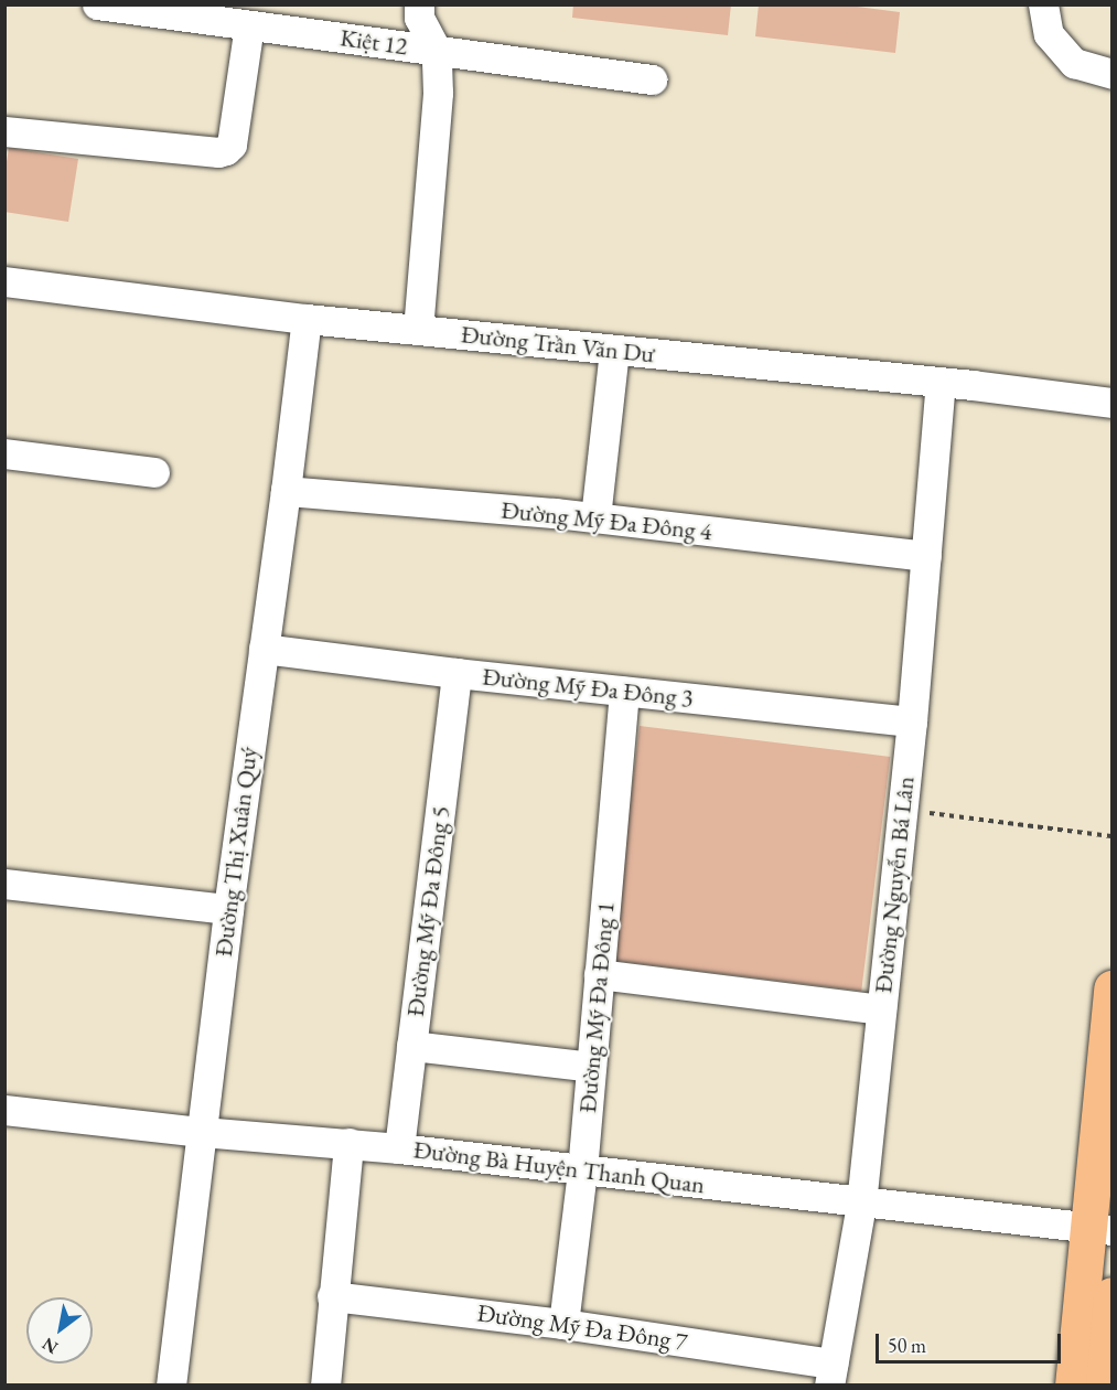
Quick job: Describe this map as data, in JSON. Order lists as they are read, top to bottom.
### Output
{
  "streets": {
    "street": [
      "Kiệt 12",
      "Đường Trần Văn Dư",
      "Đường Mỹ Đa Đông 4",
      "Đường Mỹ Đa Đông 3",
      "Đường Thị Xuân Quý",
      "Đường Nguyễn Bá Lân",
      "Đường Mỹ Đa Đông 5",
      "Đường Mỹ Đa Đông 1",
      "Đường Bà Huyện Thanh Quan",
      "Đường Mỹ Đa Đông 7"
    ]
  },
  "crossings": [
    ["Đường Trần Văn Dư", "Đường Thị Xuân Quý"],
    ["Đường Trần Văn Dư", "Đường Nguyễn Bá Lân"],
    ["Đường Mỹ Đa Đông 4", "Đường Thị Xuân Quý"],
    ["Đường Mỹ Đa Đông 4", "Đường Nguyễn Bá Lân"],
    ["Đường Mỹ Đa Đông 3", "Đường Thị Xuân Quý"],
    ["Đường Mỹ Đa Đông 3", "Đường Nguyễn Bá Lân"],
    ["Đường Mỹ Đa Đông 3", "Đường Mỹ Đa Đông 5"],
    ["Đường Mỹ Đa Đông 3", "Đường Mỹ Đa Đông 1"],
    ["Đường Thị Xuân Quý", "Đường Bà Huyện Thanh Quan"],
    ["Đường Nguyễn Bá Lân", "Đường Bà Huyện Thanh Quan"],
    ["Đường Nguyễn Bá Lân", "Đường Mỹ Đa Đông 7"],
    ["Đường Mỹ Đa Đông 5", "Đường Bà Huyện Thanh Quan"],
    ["Đường Mỹ Đa Đông 1", "Đường Bà Huyện Thanh Quan"],
    ["Đường Mỹ Đa Đông 1", "Đường Mỹ Đa Đông 7"]
  ],
  "scale_bar": "50 m",
  "north": "bottom left"
}
